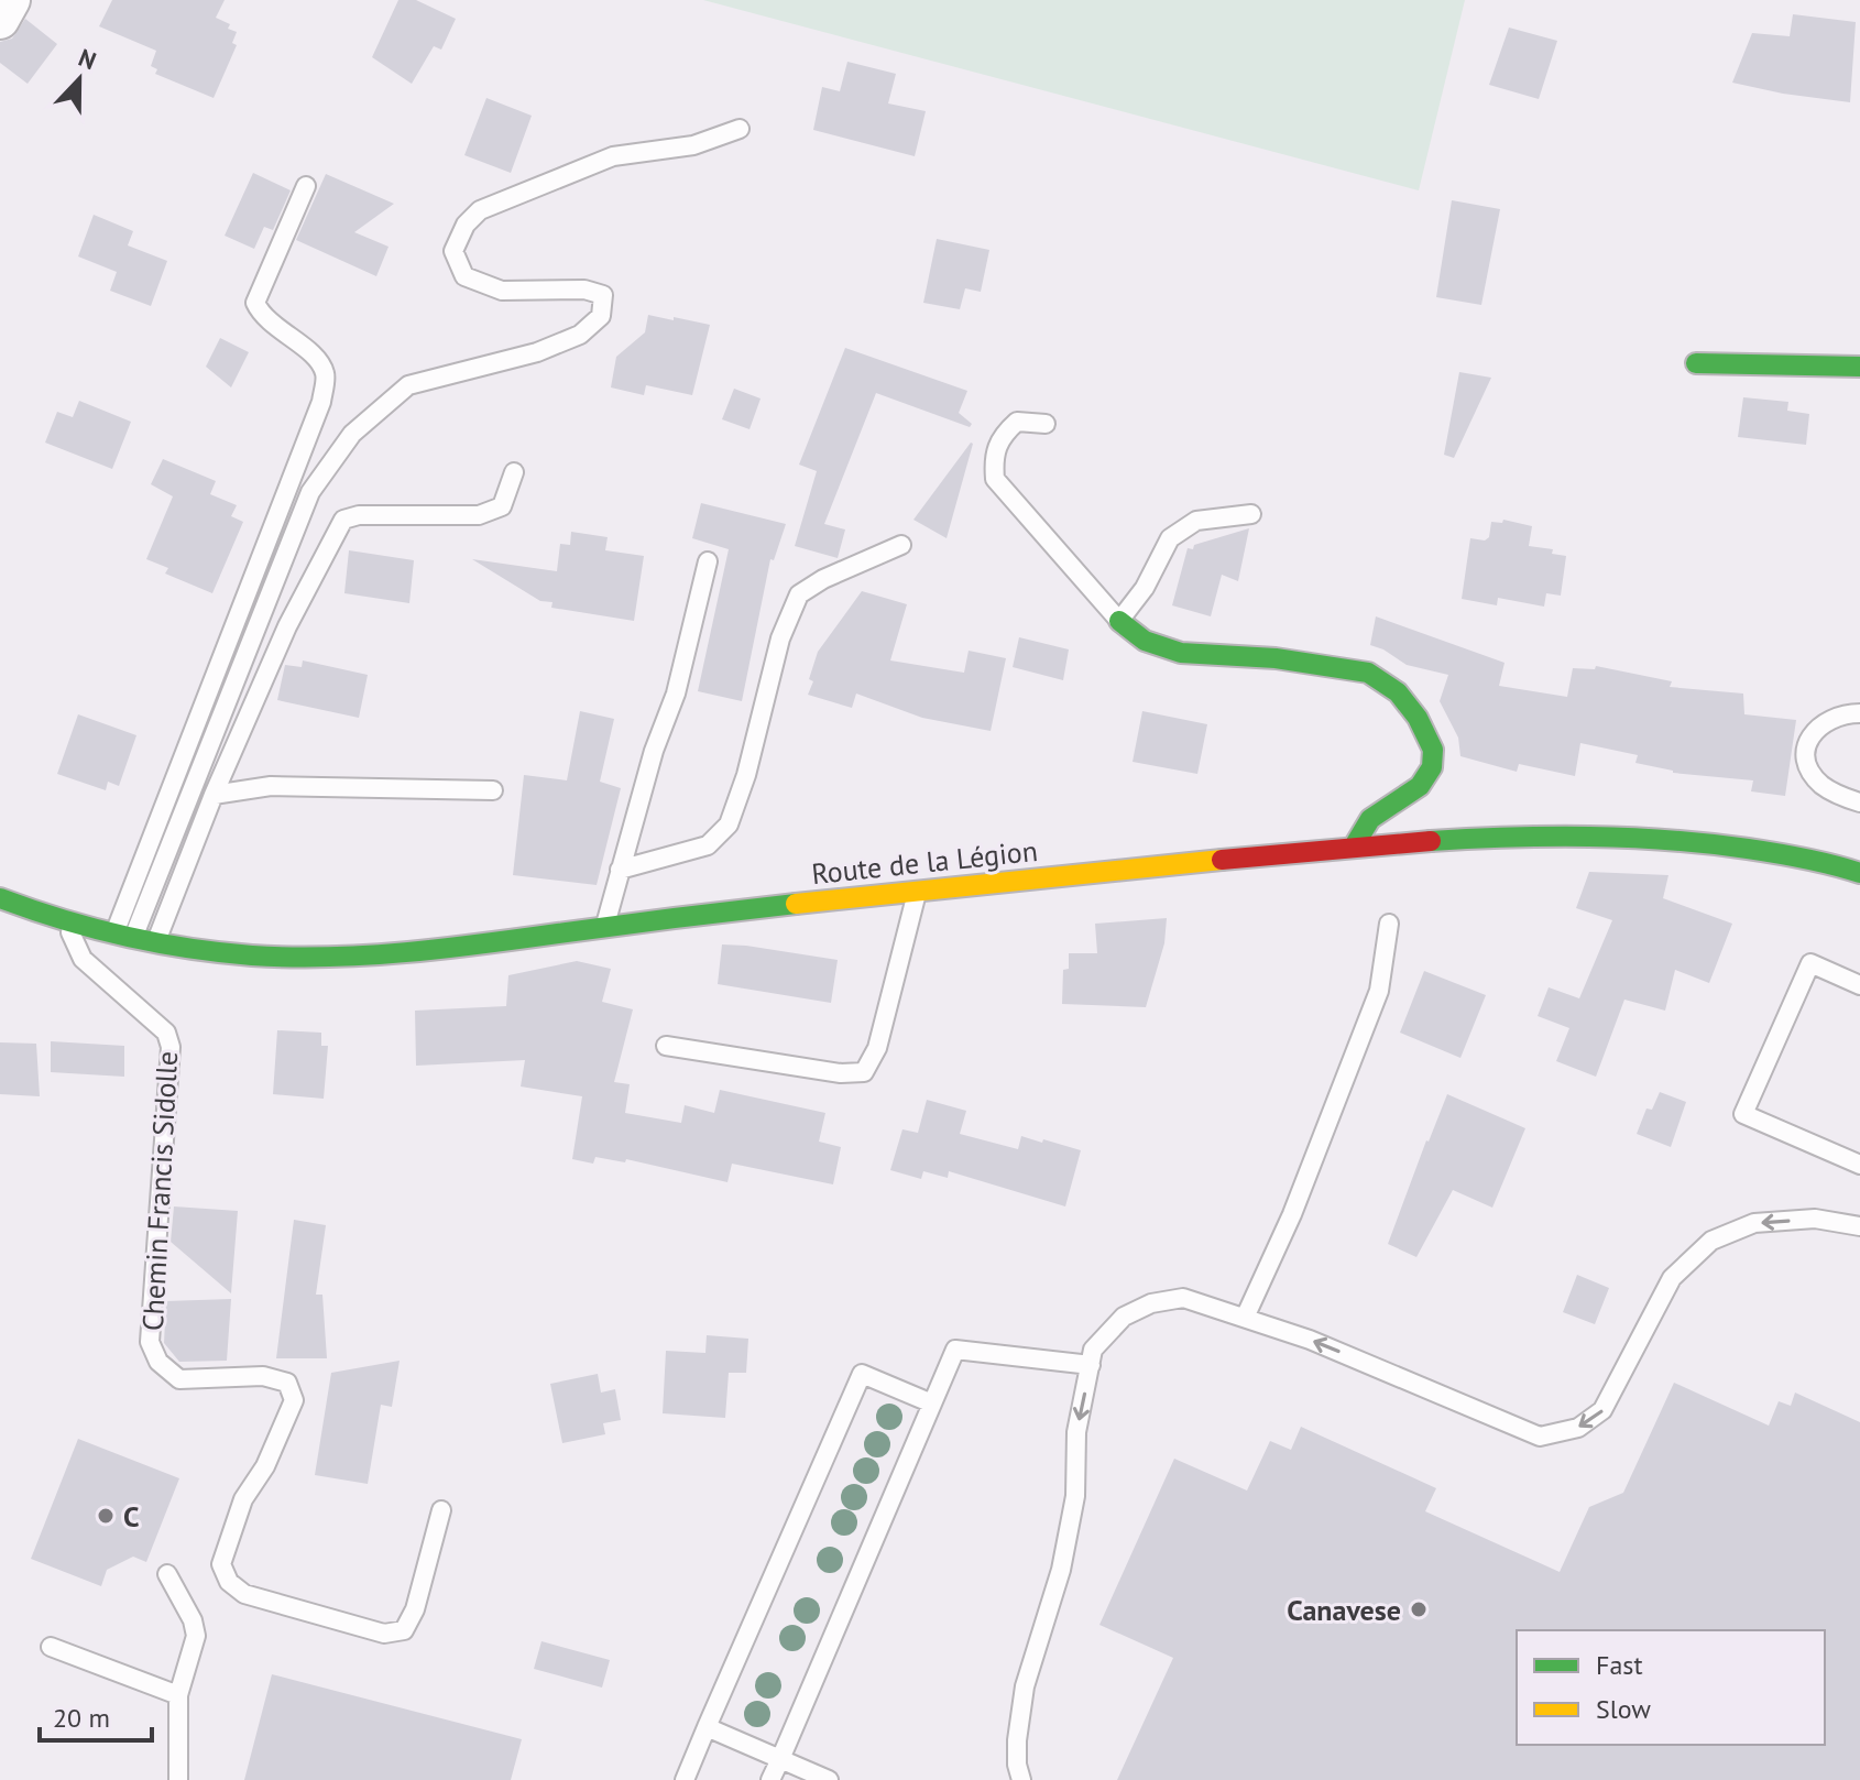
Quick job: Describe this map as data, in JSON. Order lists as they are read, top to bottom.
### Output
{
  "streets": {
    "main road": ["Route de la Légion"],
    "lane": ["Chemin Francis Sidolle"]
  },
  "crossings": [
    ["Route de la Légion", "Chemin Francis Sidolle"]
  ],
  "places": ["C", "Canavese"],
  "legend": ["Fast", "Slow"],
  "scale_bar": "20 m",
  "north": "top"
}
